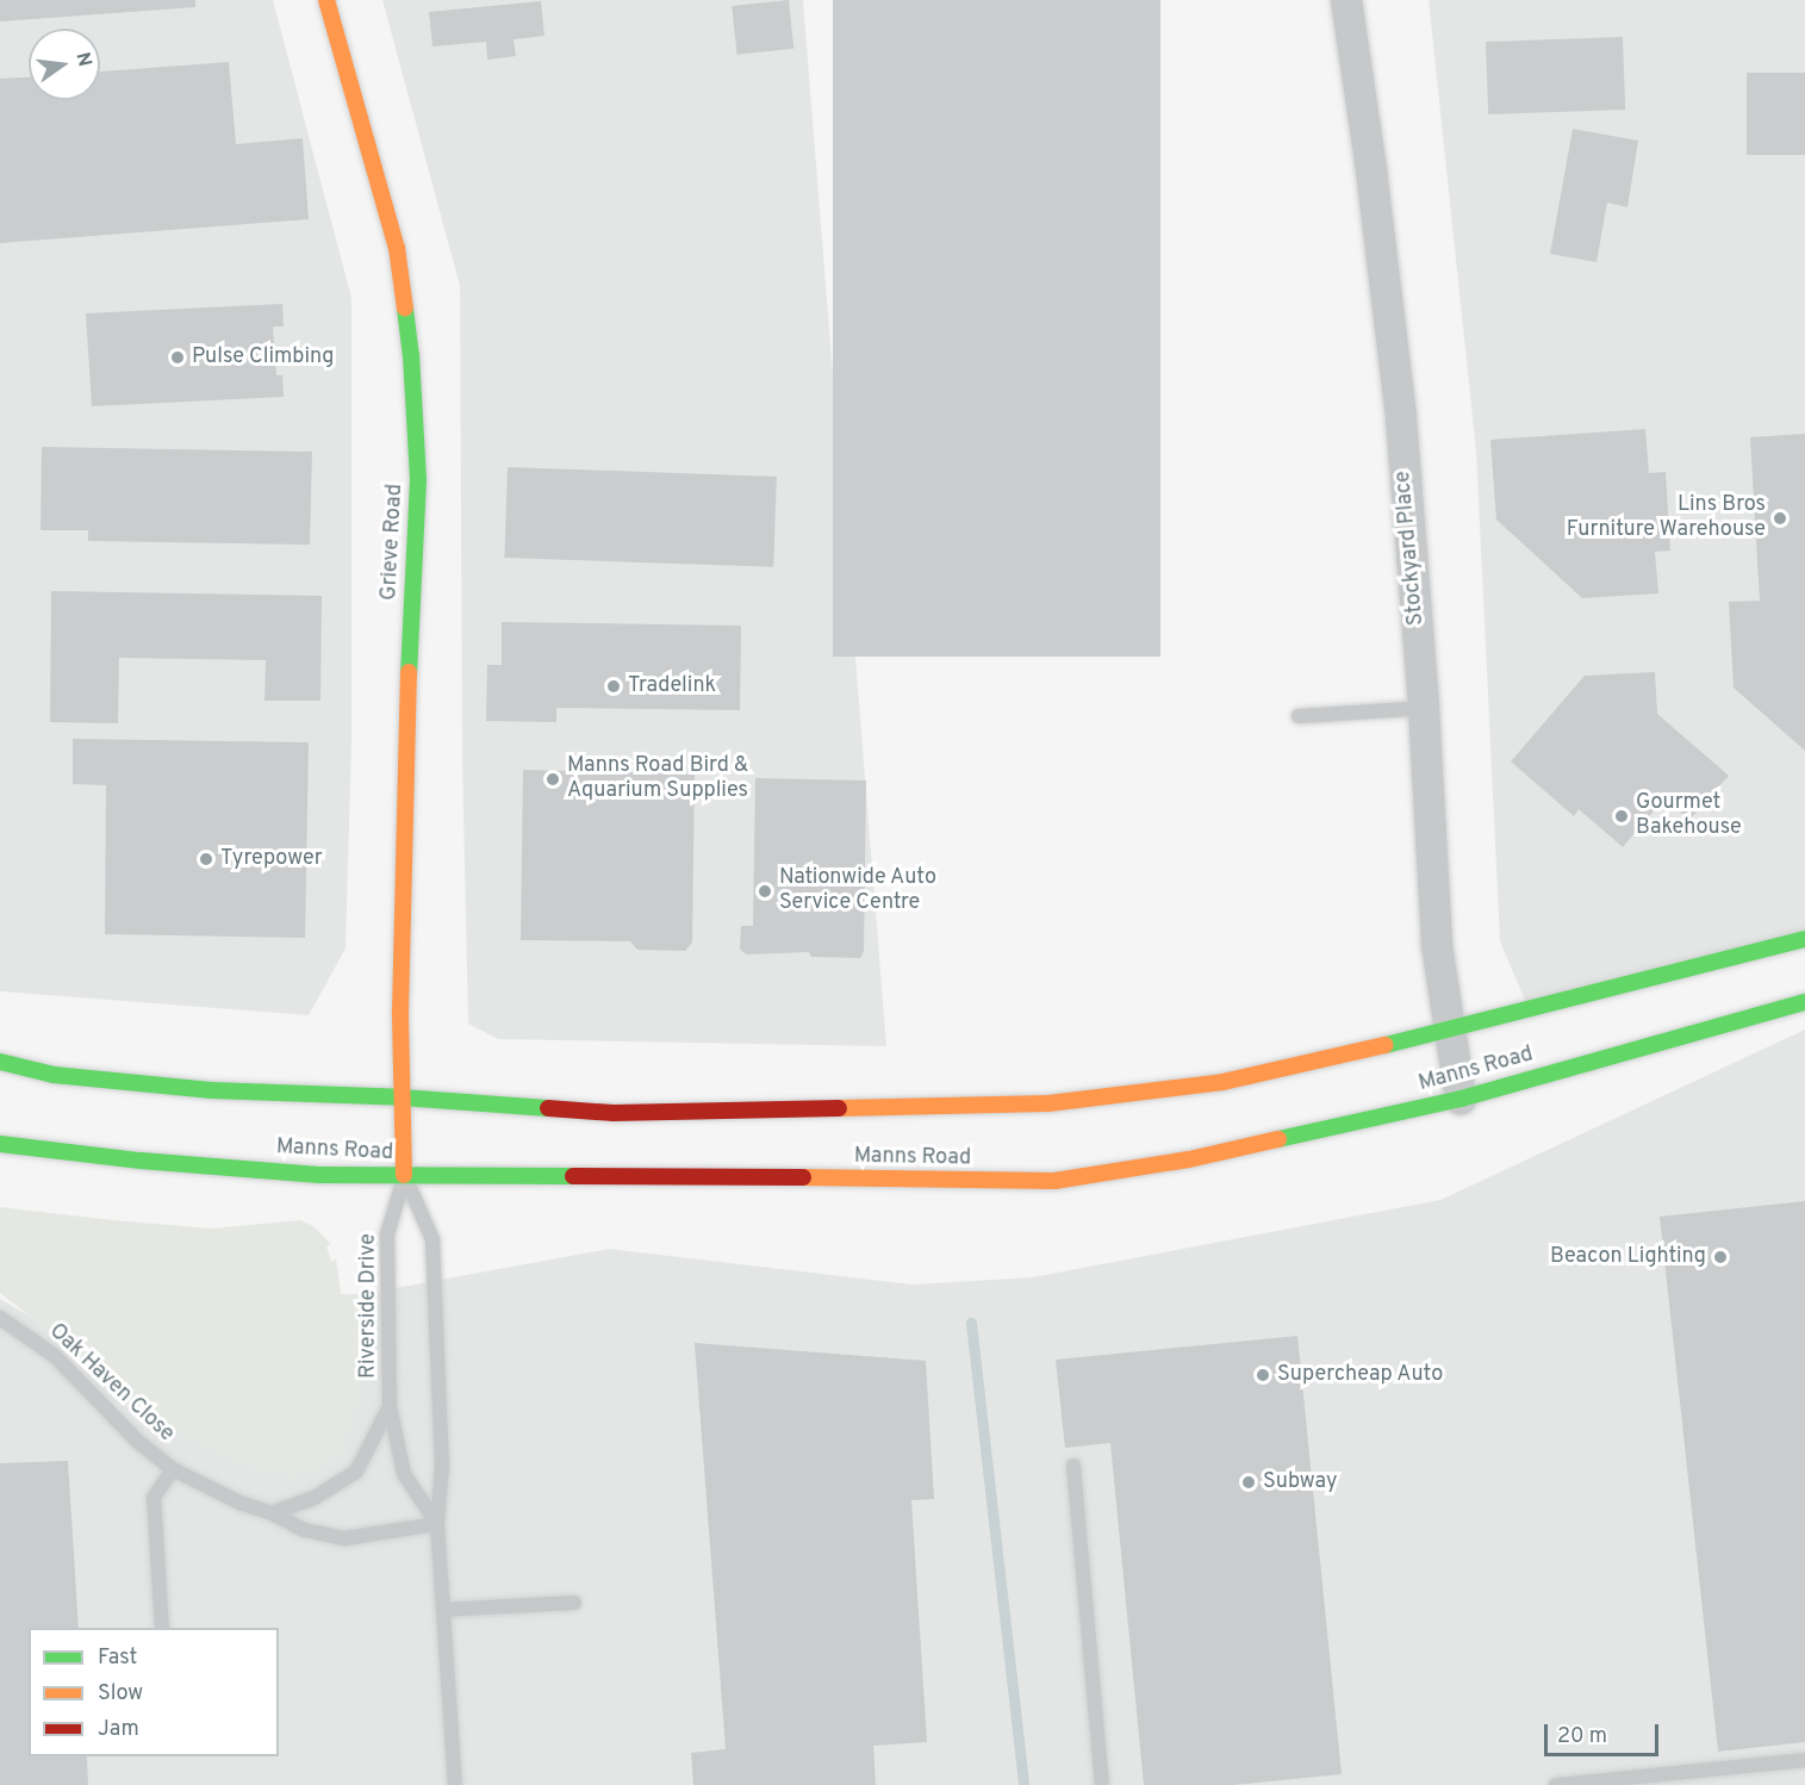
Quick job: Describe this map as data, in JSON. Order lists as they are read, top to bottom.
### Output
{
  "streets": {
    "main road": ["Grieve Road", "Manns Road"],
    "street": ["Stockyard Place"],
    "lane": ["Riverside Drive", "Oak Haven Close"]
  },
  "crossings": [
    ["Grieve Road", "Manns Road"],
    ["Grieve Road", "Riverside Drive"],
    ["Stockyard Place", "Manns Road"],
    ["Manns Road", "Riverside Drive"],
    ["Riverside Drive", "Oak Haven Close"]
  ],
  "places": [
    "Pulse Climbing",
    "Lins Bros Furniture Warehouse",
    "Tradelink",
    "Manns Road Bird & Aquarium Supplies",
    "Gourmet Bakehouse",
    "Tyrepower",
    "Nationwide Auto Service Centre",
    "Beacon Lighting",
    "Supercheap Auto",
    "Subway"
  ],
  "legend": ["Fast", "Slow", "Jam"],
  "scale_bar": "20 m",
  "north": "right"
}
